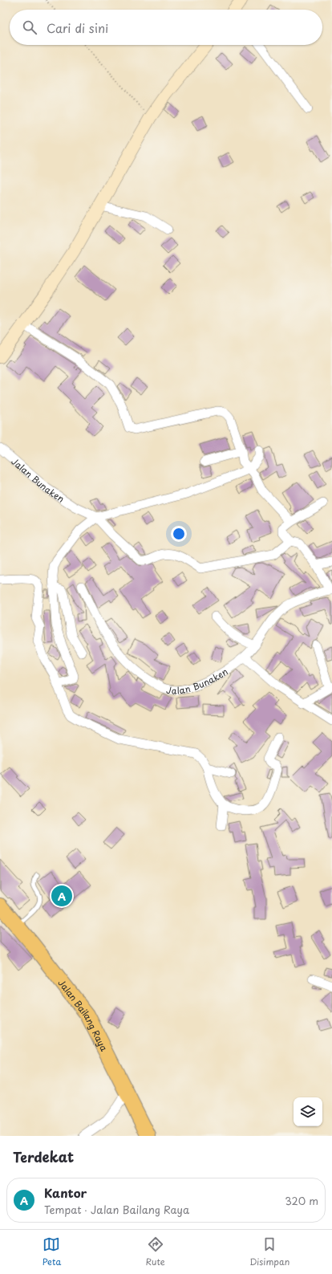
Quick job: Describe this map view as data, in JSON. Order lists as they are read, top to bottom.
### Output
{
  "streets": {
    "highway": ["Jalan Bailang Raya"],
    "street": ["Jalan Bunaken"]
  },
  "page": {
    "search": "Cari di sini",
    "pins": "A",
    "heading": "Terdekat",
    "list": [
      {
        "mark": "A",
        "name": "Kantor",
        "note": "Tempat · Jalan Bailang Raya",
        "value": "320 m"
      }
    ],
    "nav": ["Peta", "Rute", "Disimpan"]
  }
}
